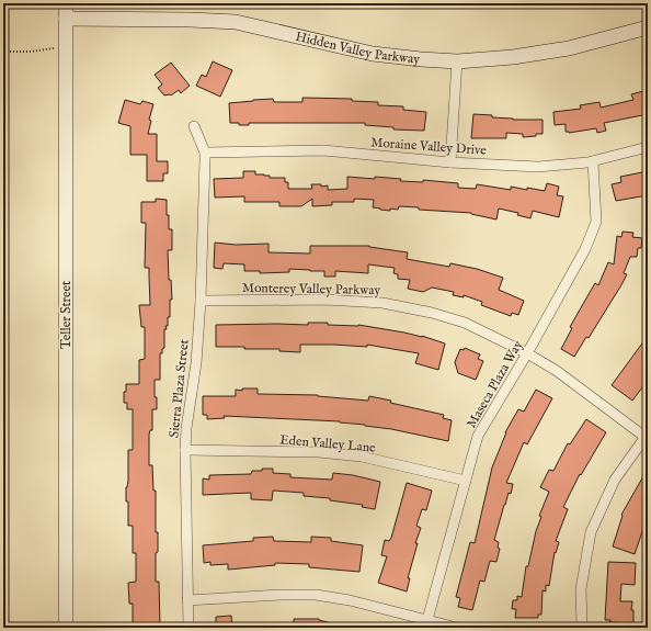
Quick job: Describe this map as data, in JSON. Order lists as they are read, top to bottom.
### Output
{
  "streets": {
    "street": [
      "Hidden Valley Parkway",
      "Moraine Valley Drive",
      "Monterey Valley Parkway",
      "Teller Street",
      "Maseca Plaza Way",
      "Sierra Plaza Street",
      "Eden Valley Lane"
    ]
  },
  "crossings": [
    ["Hidden Valley Parkway", "Teller Street"],
    ["Moraine Valley Drive", "Maseca Plaza Way"],
    ["Moraine Valley Drive", "Sierra Plaza Street"],
    ["Monterey Valley Parkway", "Maseca Plaza Way"],
    ["Monterey Valley Parkway", "Sierra Plaza Street"],
    ["Maseca Plaza Way", "Eden Valley Lane"],
    ["Sierra Plaza Street", "Eden Valley Lane"]
  ]
}
